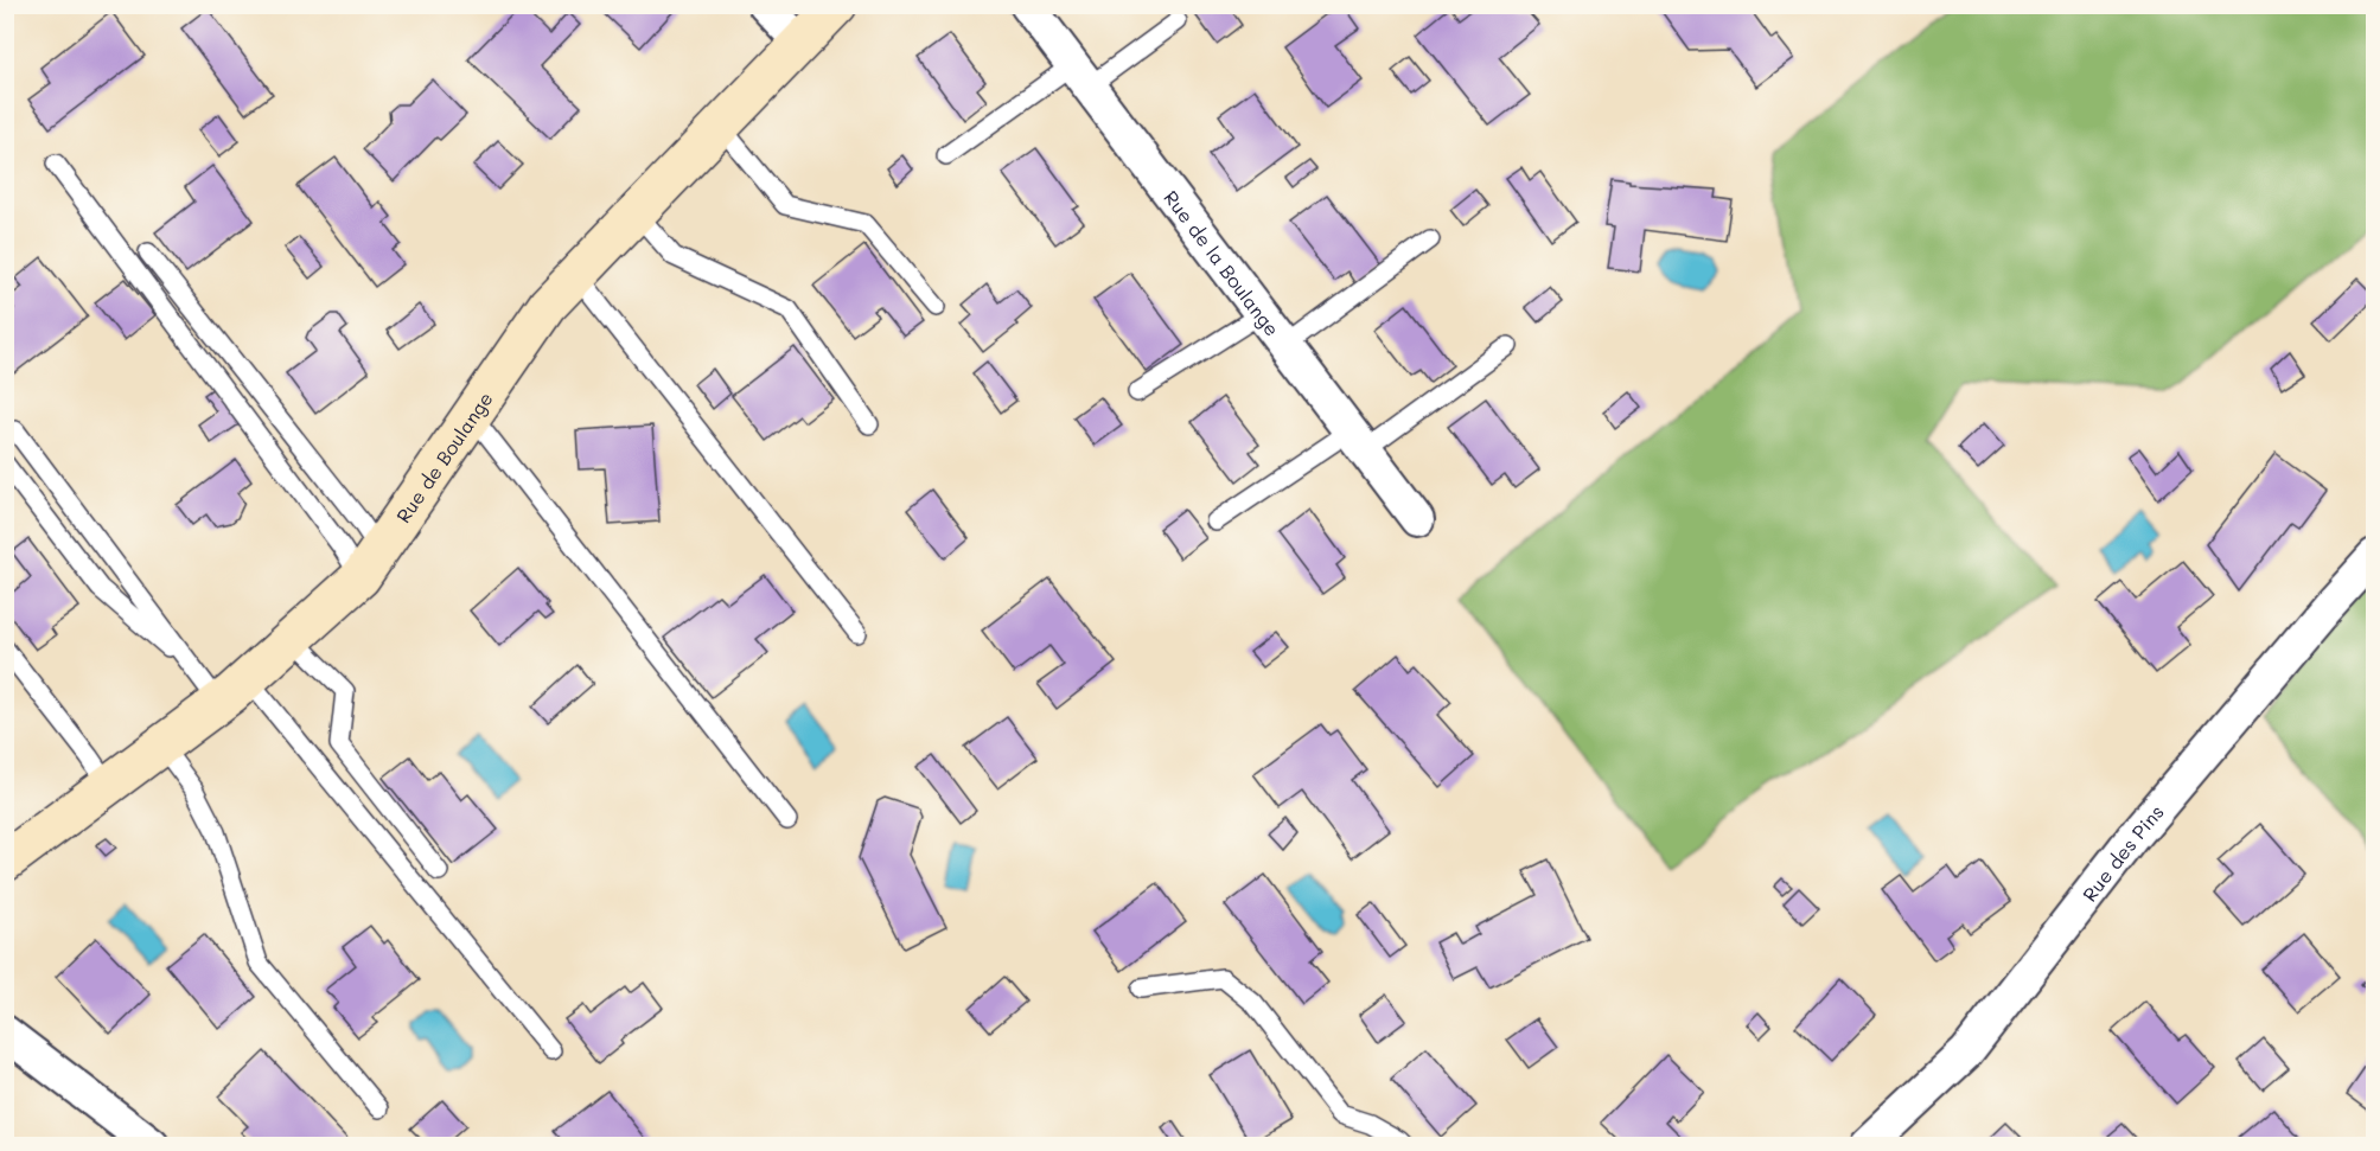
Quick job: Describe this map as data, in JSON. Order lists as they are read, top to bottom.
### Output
{
  "streets": {
    "main road": ["Rue de Boulange"],
    "street": ["Rue de la Boulange", "Rue des Pins"]
  }
}
